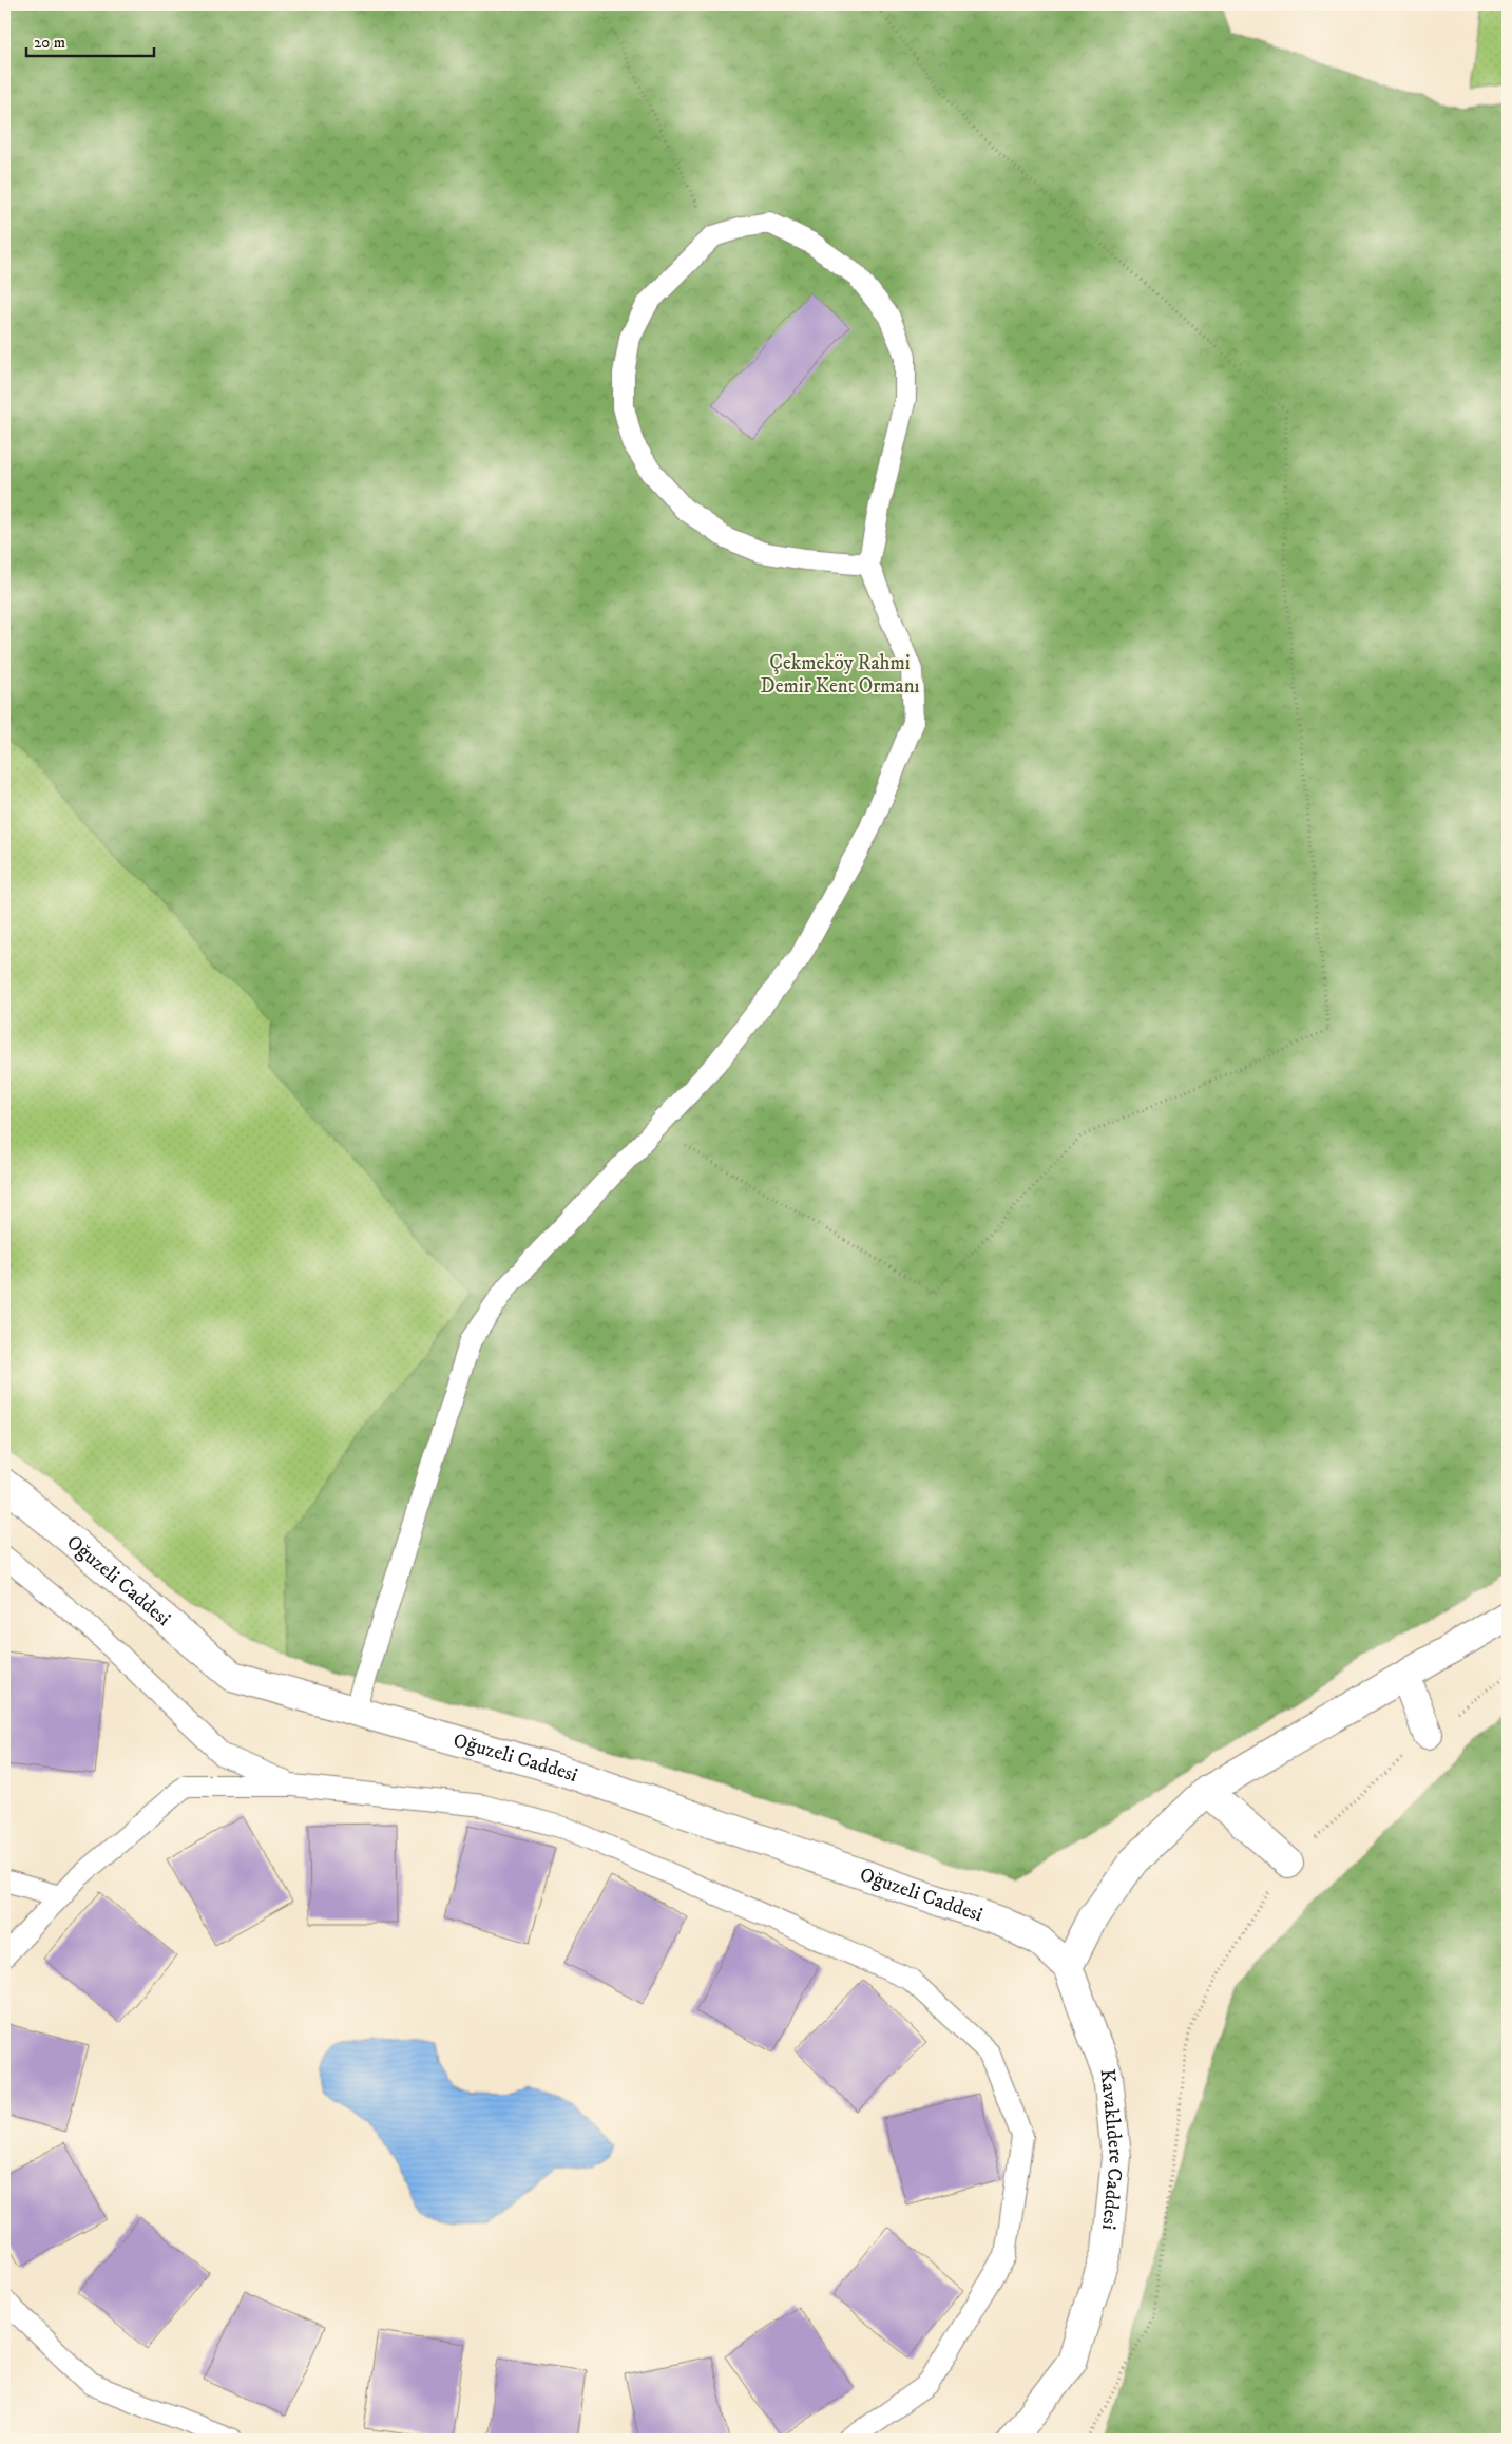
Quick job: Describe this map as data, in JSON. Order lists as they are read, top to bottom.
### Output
{
  "streets": {
    "street": ["Oğuzeli Caddesi", "Kavaklıdere Caddesi"]
  },
  "crossings": [
    ["Oğuzeli Caddesi", "Kavaklıdere Caddesi"]
  ],
  "parks": ["Çekmeköy Rahmi Demir Kent Ormanı"],
  "scale_bar": "20 m"
}
